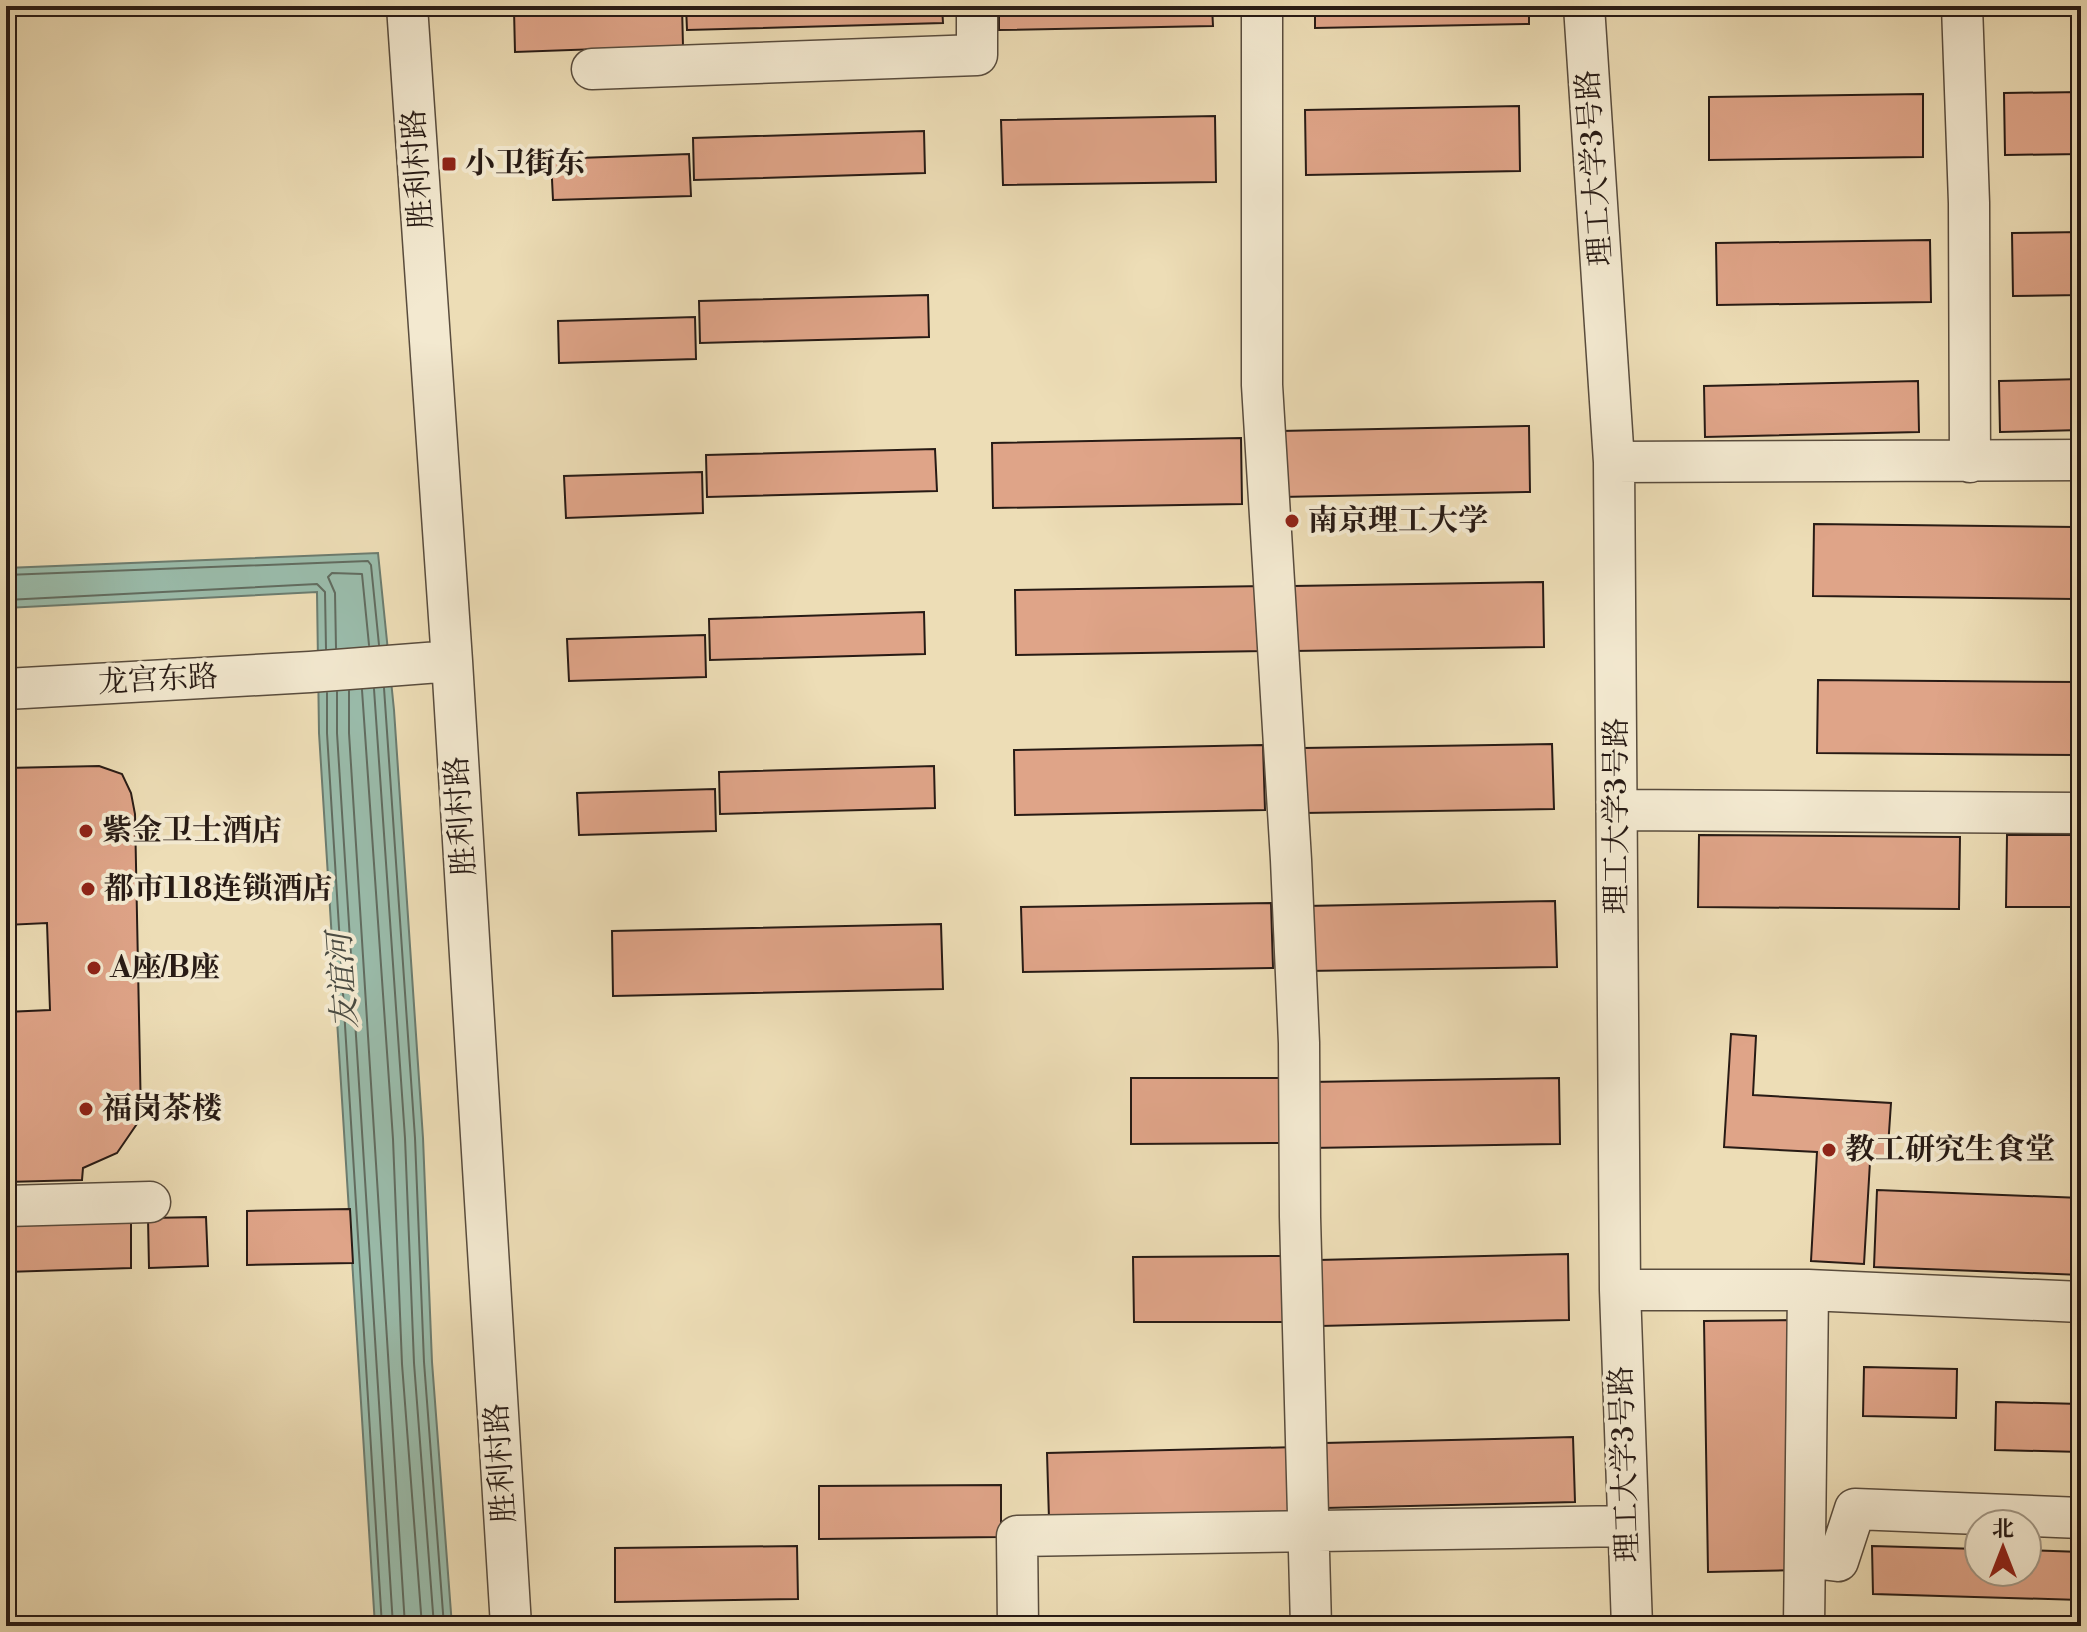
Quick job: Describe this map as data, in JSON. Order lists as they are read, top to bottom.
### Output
{
  "streets": {
    "street": ["理工大学3号路", "胜利村路", "龙宫东路"]
  },
  "crossings": [
    ["胜利村路", "龙宫东路"]
  ],
  "water": ["友谊河"],
  "places": {
    "transit": ["小卫街东"],
    "other": [
      "南京理工大学",
      "紫金卫士酒店",
      "都市118连锁酒店",
      "A座/B座",
      "福岗茶楼",
      "教工研究生食堂"
    ]
  },
  "north": "top"
}
